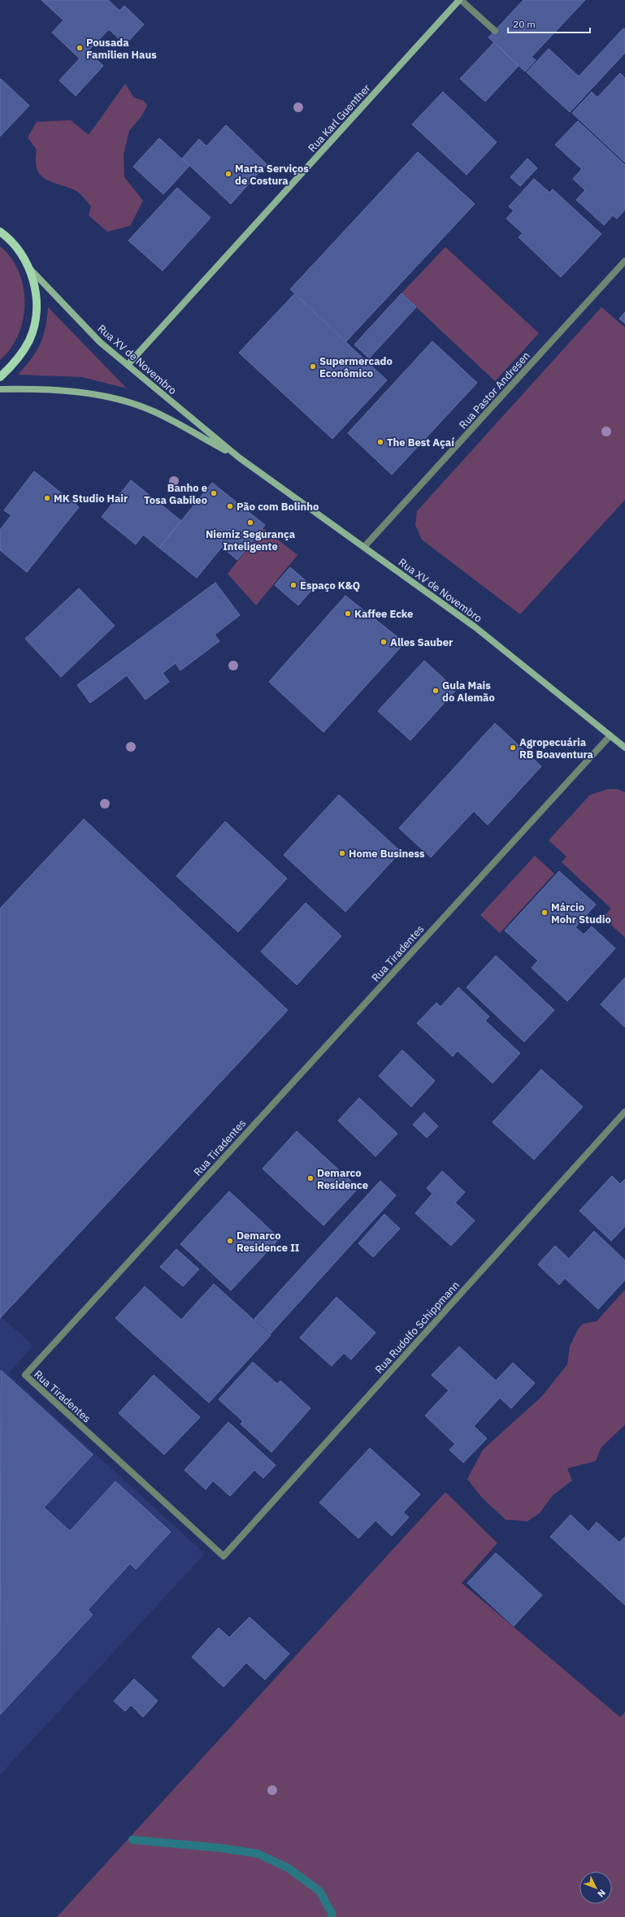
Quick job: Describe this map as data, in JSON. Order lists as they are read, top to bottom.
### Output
{
  "streets": {
    "main road": ["Rua Karl Guenther", "Rua XV de Novembro"],
    "street": ["Rua Pastor Andresen", "Rua Tiradentes", "Rua Rudolfo Schippmann"]
  },
  "crossings": [
    ["Rua Karl Guenther", "Rua XV de Novembro"],
    ["Rua XV de Novembro", "Rua Pastor Andresen"],
    ["Rua XV de Novembro", "Rua Tiradentes"],
    ["Rua Tiradentes", "Rua Rudolfo Schippmann"]
  ],
  "places": [
    "Pousada Familien Haus",
    "Marta Serviços de Costura",
    "Supermercado Econômico",
    "The Best Açaí",
    "Banho e Tosa Gabileo",
    "MK Studio Hair",
    "Pão com Bolinho",
    "Niemiz Segurança Inteligente",
    "Espaço K&Q",
    "Kaffee Ecke",
    "Alles Sauber",
    "Gula Mais do Alemão",
    "Agropecuária RB Boaventura",
    "Home Business",
    "Márcio Mohr Studio",
    "Demarco Residence",
    "Demarco Residence II"
  ],
  "scale_bar": "20 m",
  "north": "bottom right"
}
